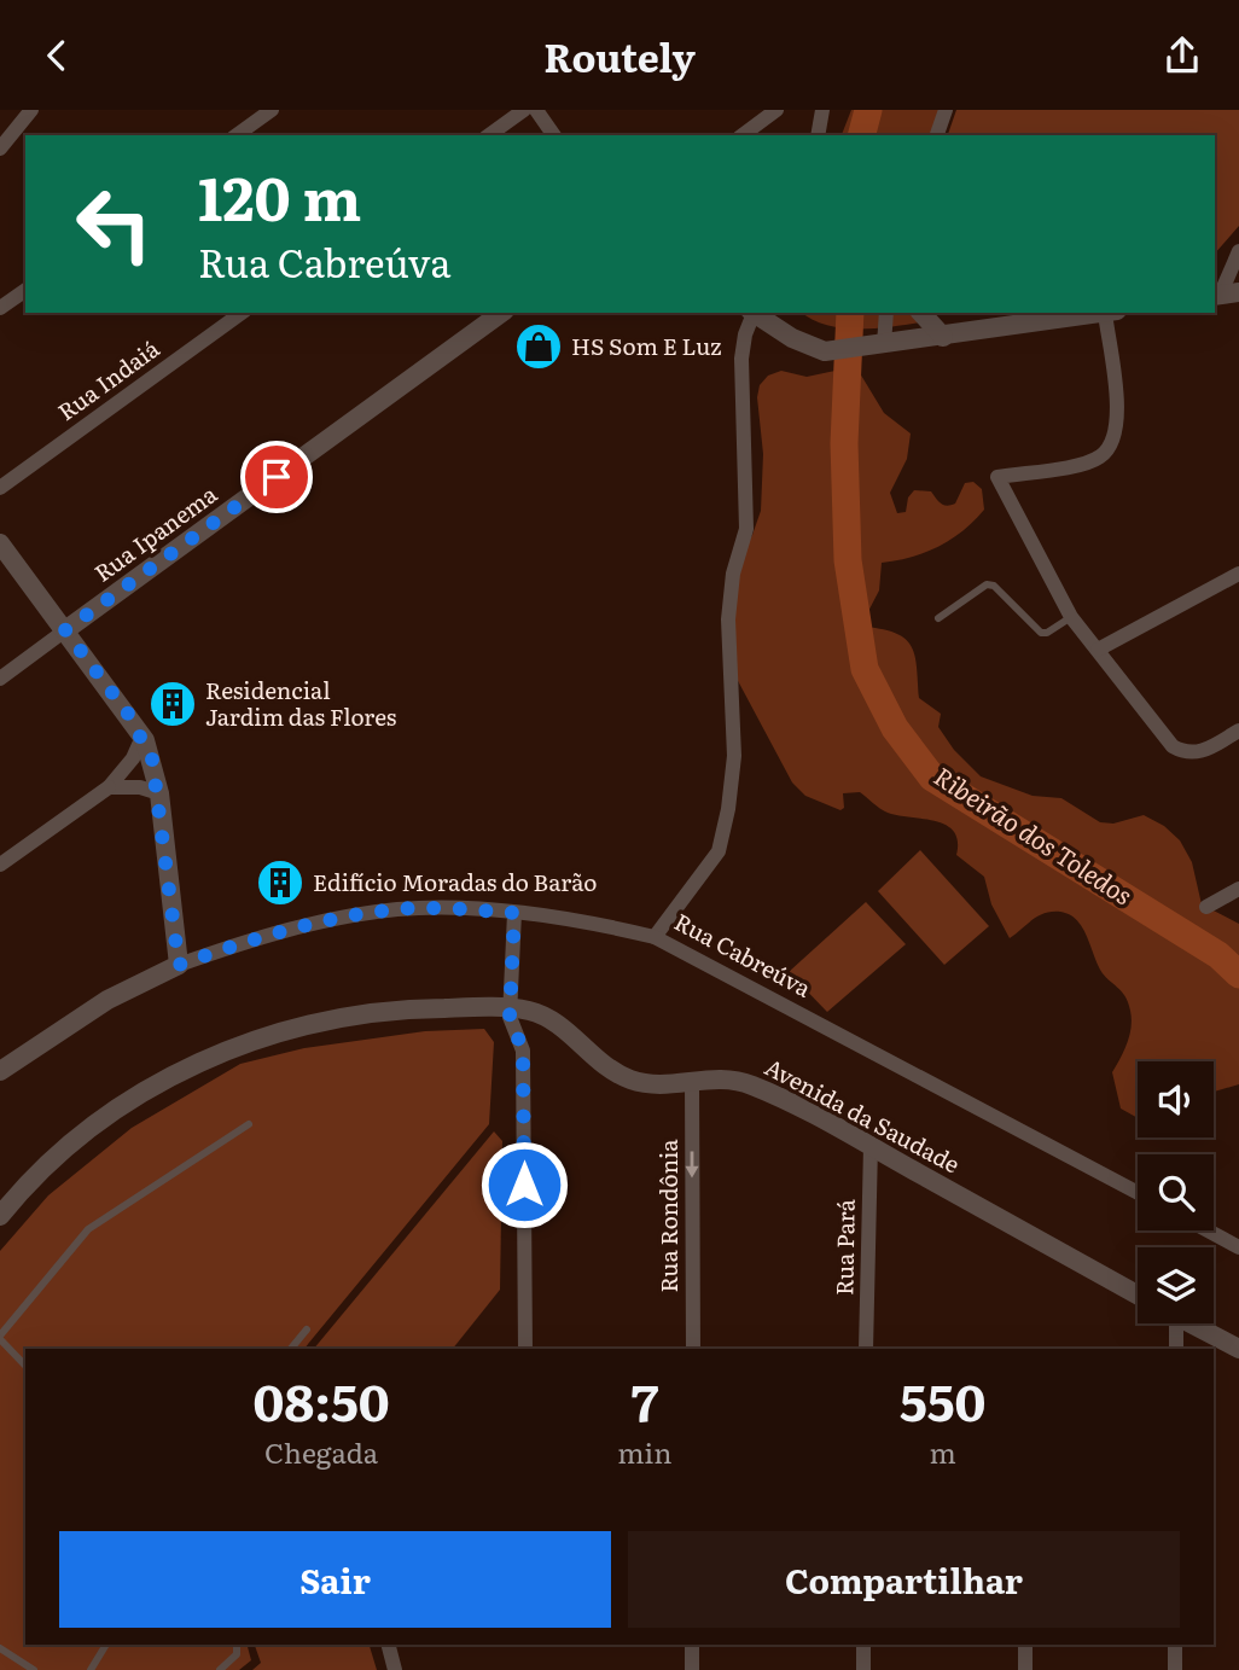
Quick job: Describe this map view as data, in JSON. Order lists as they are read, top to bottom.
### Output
{
  "streets": {
    "street": [
      "Rua Indaiá",
      "Rua Ipanema",
      "Rua Cabreúva",
      "Avenida da Saudade",
      "Rua Rondônia",
      "Rua Pará"
    ]
  },
  "crossings": [
    ["Avenida da Saudade", "Rua Rondônia"],
    ["Avenida da Saudade", "Rua Pará"]
  ],
  "one_way": ["Rua Rondônia"],
  "water": ["Ribeirão dos Toledos"],
  "places": {
    "shop": ["HS Som E Luz"],
    "building": ["Residencial Jardim das Flores", "Edifício Moradas do Barão"]
  },
  "page": {
    "header": "Routely",
    "turn": ["120 m", "Rua Cabreúva"],
    "eta": [
      "08:50",
      "Chegada",
      "7",
      "min",
      "550",
      "m"
    ],
    "buttons": ["Sair", "Compartilhar"]
  }
}
